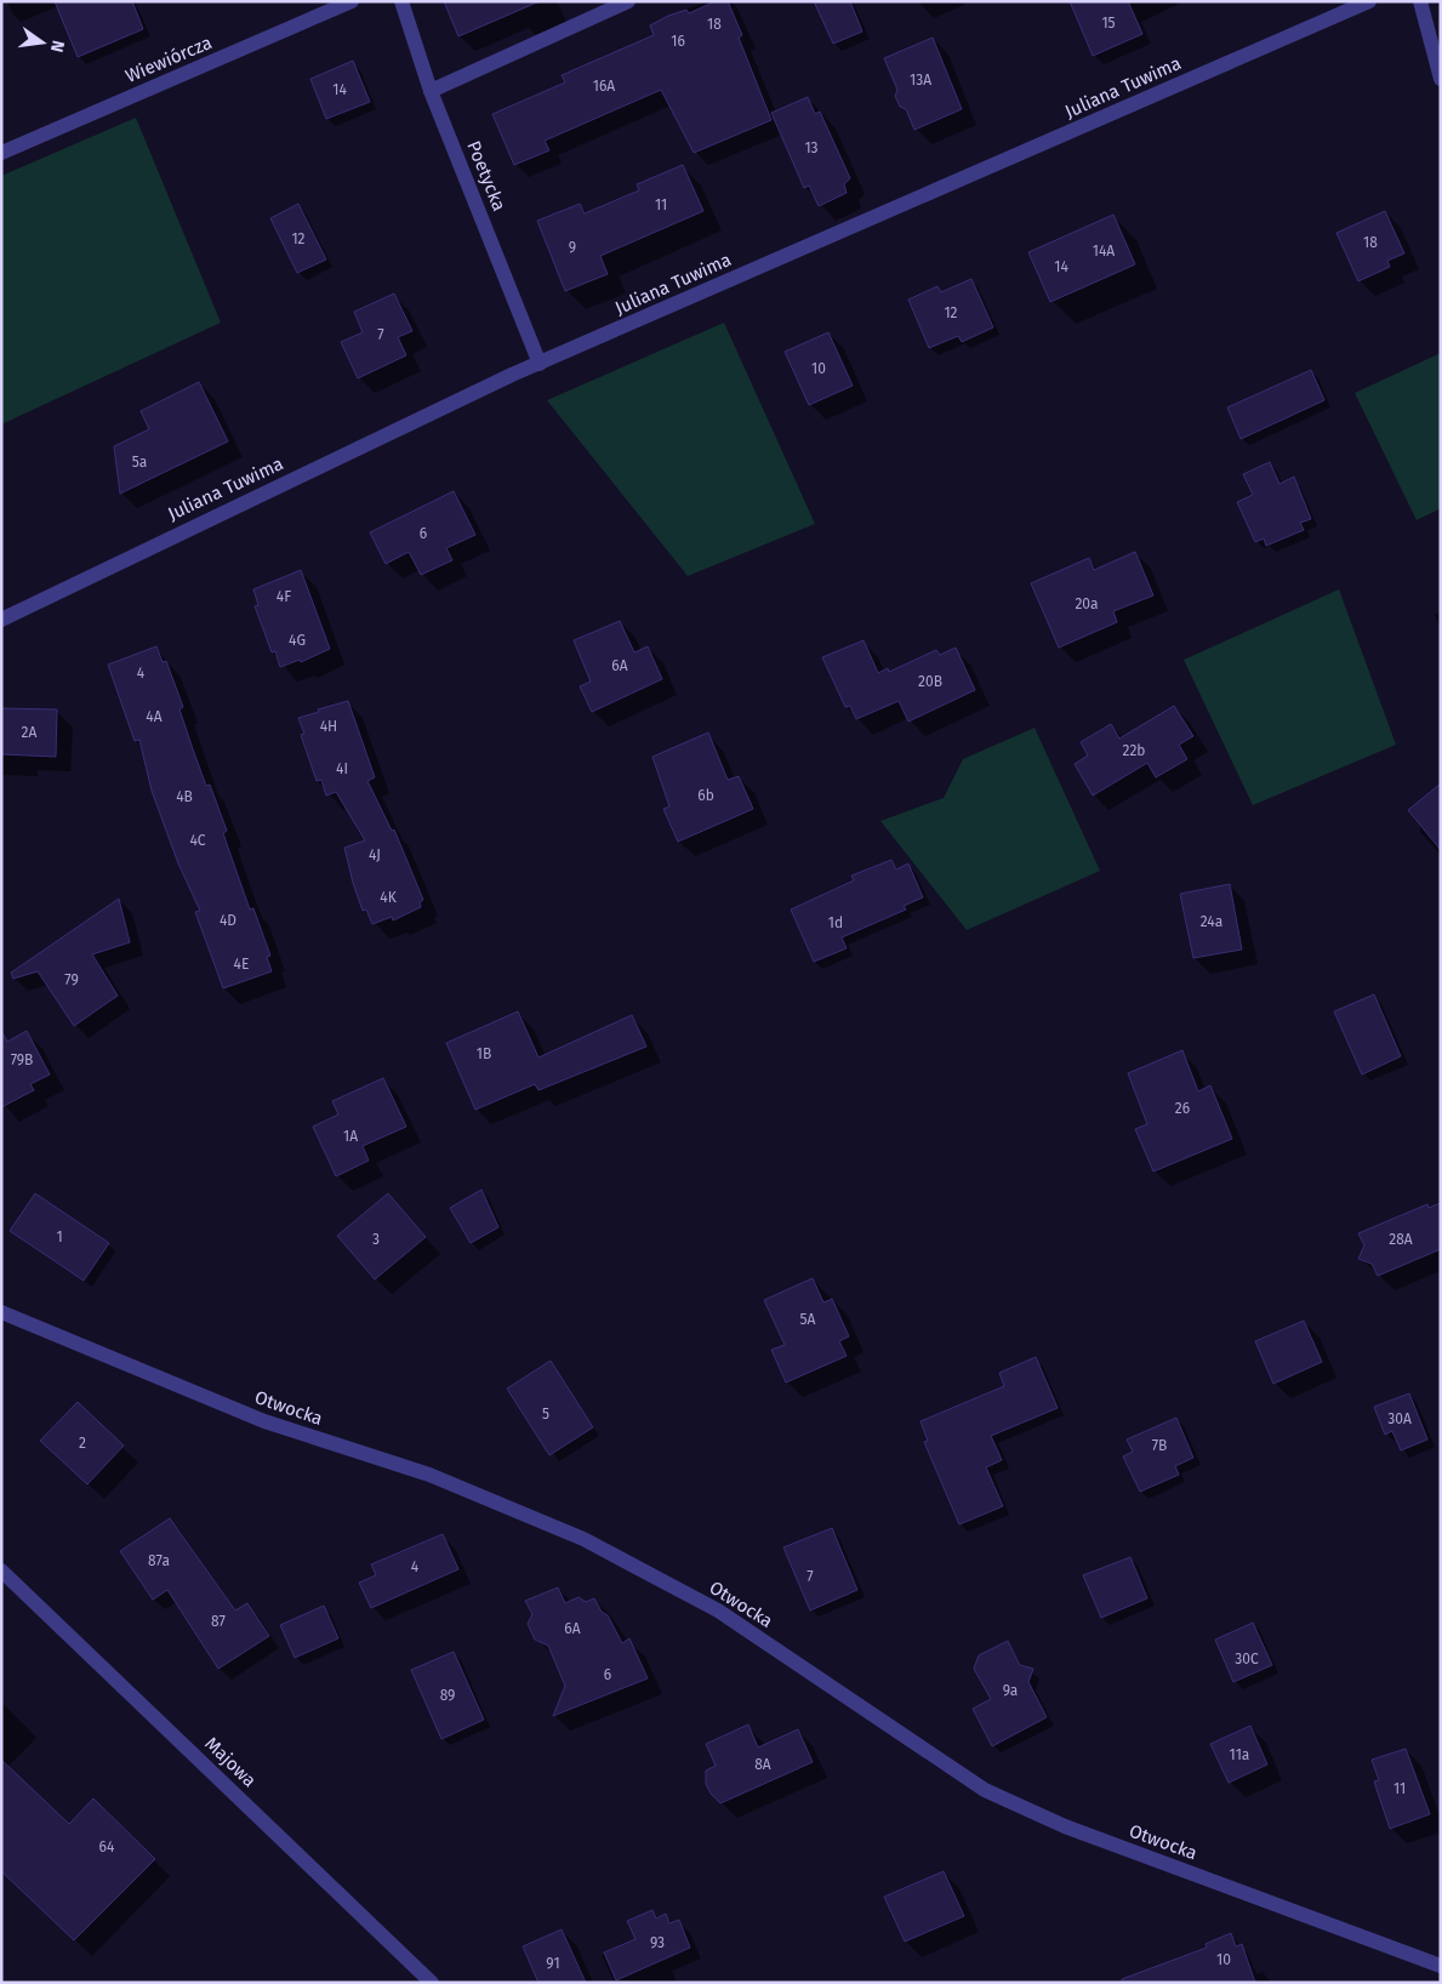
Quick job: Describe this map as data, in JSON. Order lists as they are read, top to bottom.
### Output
{
  "streets": {
    "street": [
      "Wiewiórcza",
      "Juliana Tuwima",
      "Poetycka",
      "Otwocka",
      "Majowa"
    ]
  },
  "crossings": [
    ["Juliana Tuwima", "Poetycka"]
  ],
  "house_numbers": [
    "15",
    "18",
    "16",
    "13A",
    "16A",
    "14",
    "13",
    "11",
    "12",
    "18",
    "9",
    "14A",
    "14",
    "12",
    "7",
    "10",
    "5a",
    "6",
    "4F",
    "20a",
    "4G",
    "6A",
    "4",
    "20B",
    "4A",
    "4H",
    "2A",
    "22b",
    "4I",
    "6b",
    "4B",
    "4C",
    "4J",
    "4K",
    "4D",
    "24a",
    "1d",
    "4E",
    "79",
    "1B",
    "79B",
    "26",
    "1A",
    "1",
    "3",
    "28A",
    "5A",
    "5",
    "30A",
    "2",
    "7B",
    "87a",
    "4",
    "7",
    "87",
    "6A",
    "30C",
    "6",
    "9a",
    "89",
    "11a",
    "8A",
    "11",
    "64",
    "93",
    "10",
    "91"
  ],
  "north": "right"
}
